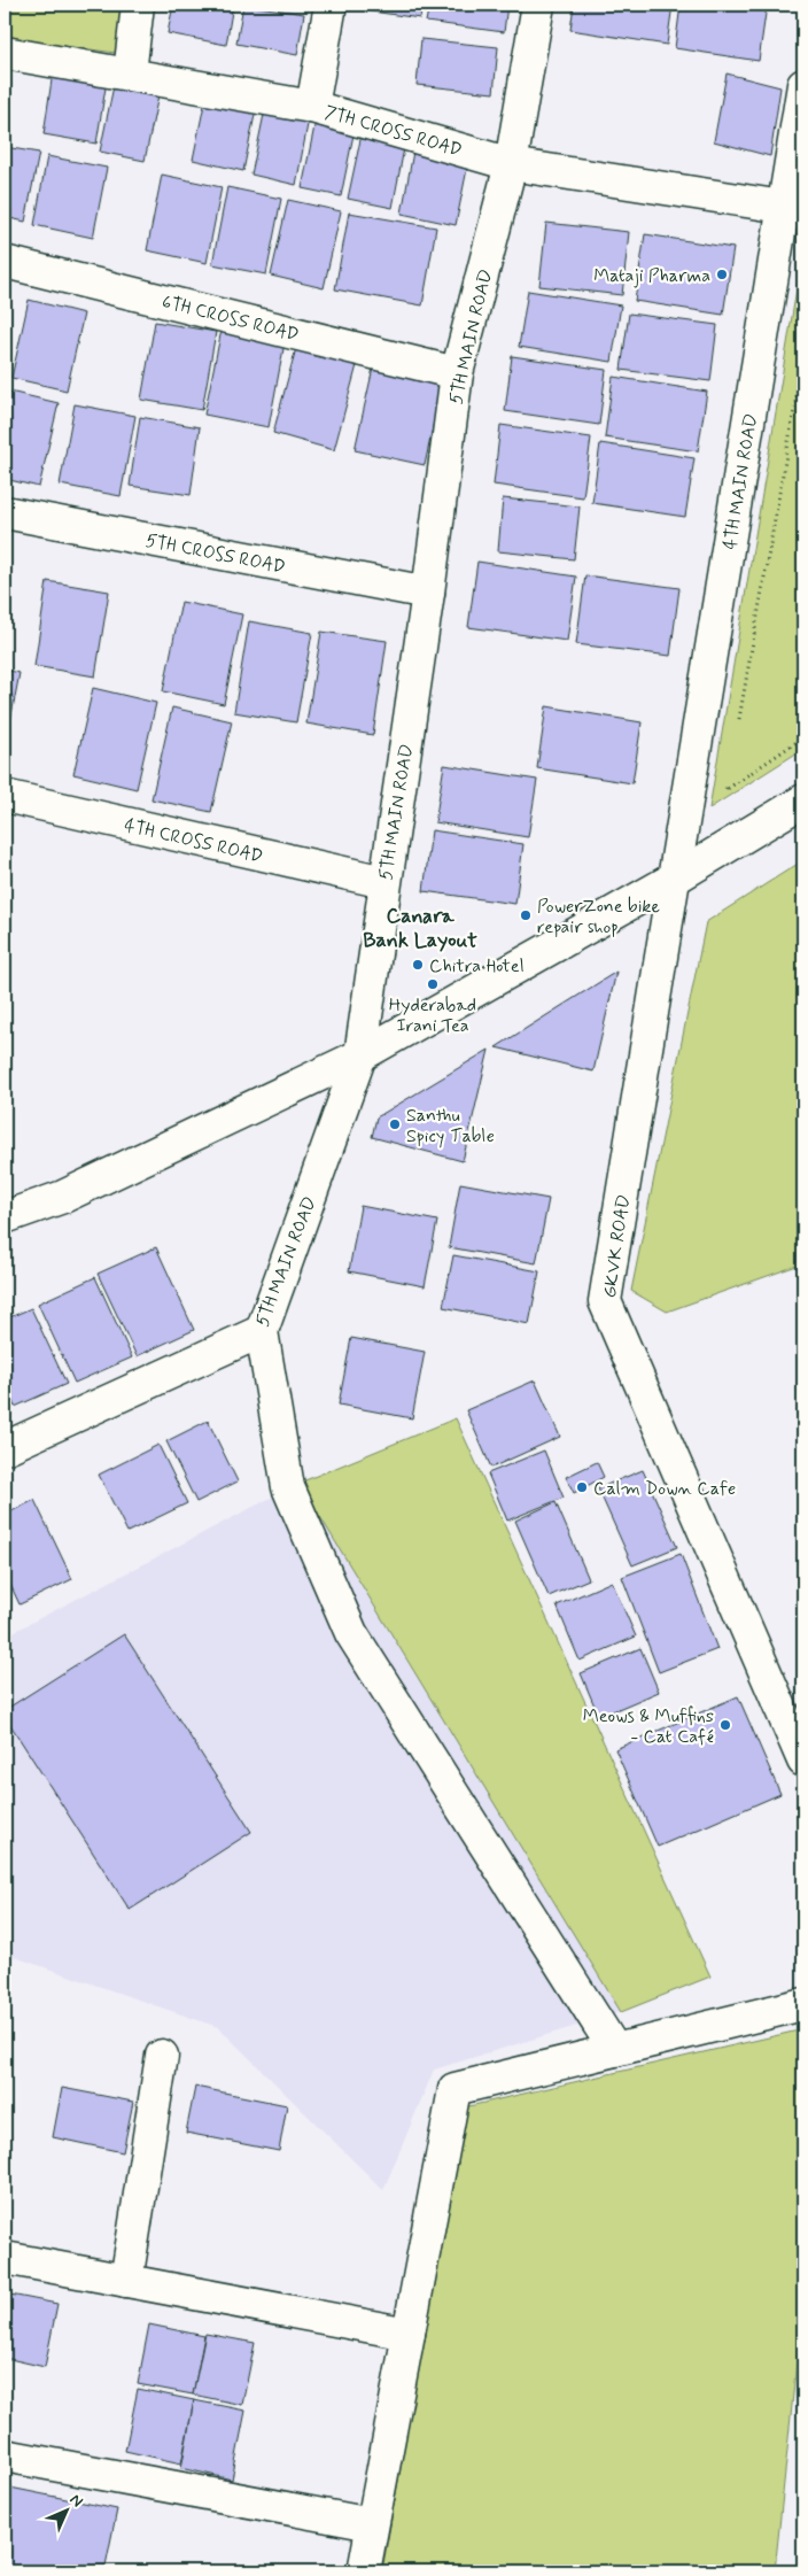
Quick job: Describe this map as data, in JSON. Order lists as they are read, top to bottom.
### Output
{
  "streets": {
    "street": [
      "7TH CROSS ROAD",
      "6TH CROSS ROAD",
      "5TH MAIN ROAD",
      "4TH MAIN ROAD",
      "5TH CROSS ROAD",
      "4TH CROSS ROAD",
      "GKVK ROAD"
    ]
  },
  "crossings": [
    ["7TH CROSS ROAD", "5TH MAIN ROAD"],
    ["7TH CROSS ROAD", "4TH MAIN ROAD"],
    ["6TH CROSS ROAD", "5TH MAIN ROAD"],
    ["5TH MAIN ROAD", "5TH CROSS ROAD"],
    ["5TH MAIN ROAD", "4TH CROSS ROAD"],
    ["4TH MAIN ROAD", "GKVK ROAD"]
  ],
  "districts": ["Canara Bank Layout"],
  "places": [
    "Mataji Pharma",
    "PowerZone bike repair shop",
    "Chitra Hotel",
    "Hyderabad Irani Tea",
    "Santhu Spicy Table",
    "Calm Down Cafe",
    "Meows & Muffins - Cat Café"
  ],
  "north": "top right"
}
